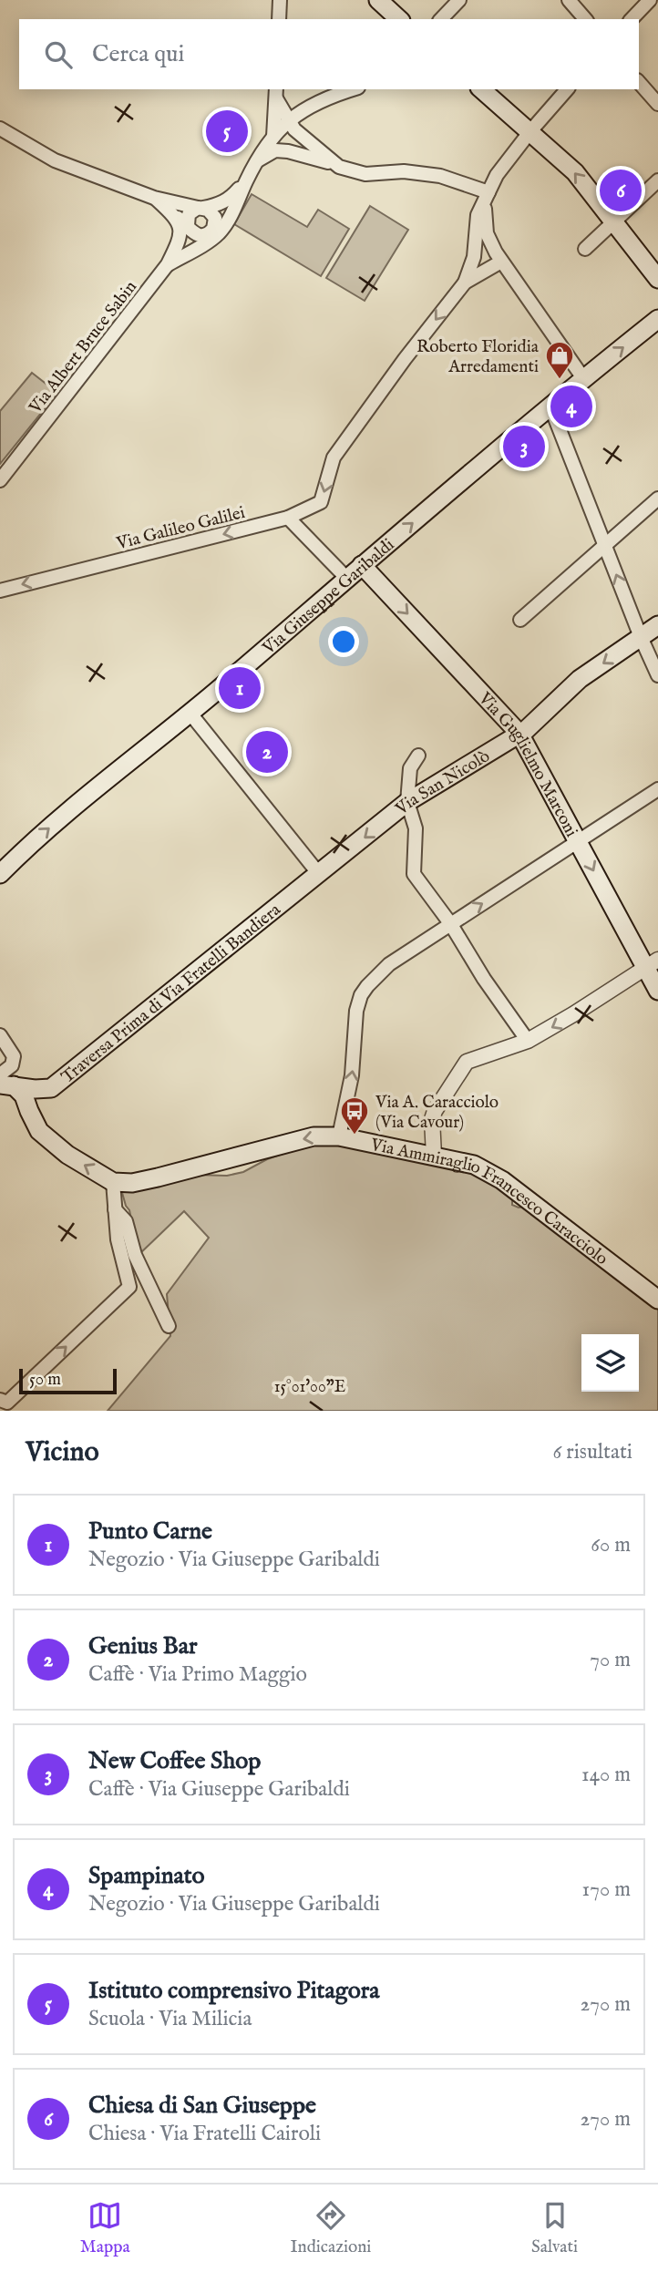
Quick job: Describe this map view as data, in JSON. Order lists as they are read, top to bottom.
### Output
{
  "streets": {
    "main road": [
      "Via Giuseppe Garibaldi",
      "Via Guglielmo Marconi",
      "Via San Nicolò",
      "Traversa Prima di Via Fratelli Bandiera",
      "Via Ammiraglio Francesco Caracciolo"
    ],
    "street": ["Via Albert Bruce Sabin", "Via Galileo Galilei"]
  },
  "crossings": [
    ["Via Giuseppe Garibaldi", "Via Guglielmo Marconi"],
    ["Via Guglielmo Marconi", "Via San Nicolò"],
    ["Via San Nicolò", "Traversa Prima di Via Fratelli Bandiera"]
  ],
  "one_way": [
    "Via Galileo Galilei",
    "Via Giuseppe Garibaldi",
    "Via Guglielmo Marconi",
    "Via San Nicolò",
    "Via Ammiraglio Francesco Caracciolo"
  ],
  "places": {
    "shop": ["Roberto Floridia Arredamenti"],
    "bus stop": ["Via A. Caracciolo (Via Cavour)"]
  },
  "scale_bar": "50 m",
  "page": {
    "search": "Cerca qui",
    "pins": [
      "5",
      "6",
      "4",
      "3",
      "1",
      "2"
    ],
    "scale": "50 m",
    "heading": ["Vicino", "6 risultati"],
    "list": [
      {
        "mark": "1",
        "name": "Punto Carne",
        "note": "Negozio · Via Giuseppe Garibaldi",
        "value": "60 m"
      },
      {
        "mark": "2",
        "name": "Genius Bar",
        "note": "Caffè · Via Primo Maggio",
        "value": "70 m"
      },
      {
        "mark": "3",
        "name": "New Coffee Shop",
        "note": "Caffè · Via Giuseppe Garibaldi",
        "value": "140 m"
      },
      {
        "mark": "4",
        "name": "Spampinato",
        "note": "Negozio · Via Giuseppe Garibaldi",
        "value": "170 m"
      },
      {
        "mark": "5",
        "name": "Istituto comprensivo Pitagora",
        "note": "Scuola · Via Milicia",
        "value": "270 m"
      },
      {
        "mark": "6",
        "name": "Chiesa di San Giuseppe",
        "note": "Chiesa · Via Fratelli Cairoli",
        "value": "270 m"
      }
    ],
    "nav": ["Mappa", "Indicazioni", "Salvati"]
  },
  "coordinates": ["15°01'00\"E"]
}
